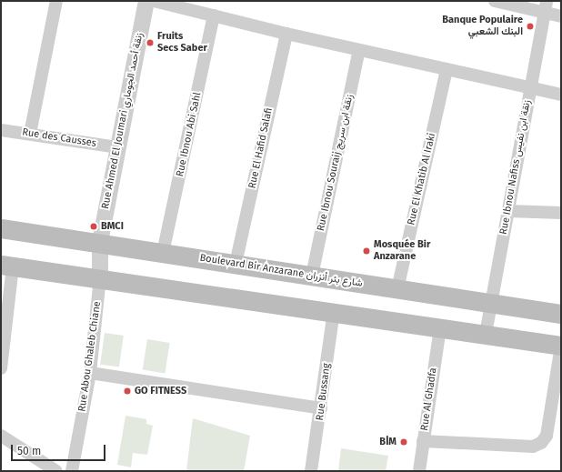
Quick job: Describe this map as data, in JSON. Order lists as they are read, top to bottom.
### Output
{
  "streets": {
    "main road": ["Boulevard Bir Anzarane شارع بئر أنزران"],
    "street": [
      "Rue Ahmed El Joumari زنقة أحمد الجوماري",
      "Rue Ibnou Abi Sahl",
      "Rue des Causses",
      "Rue El Hafid Salafi",
      "Rue Ibnou Souraij زنقة ابن سريج",
      "Rue Ibnou Nafiss زنقة ابن نفيس",
      "Rue El Khatib Al Iraki",
      "Rue Abou Ghaleb Chiane",
      "Rue Bussang",
      "Rue Al Ghadfa"
    ]
  },
  "crossings": [
    ["Rue Ahmed El Joumari زنقة أحمد الجوماري", "Rue des Causses"],
    ["Rue Ahmed El Joumari زنقة أحمد الجوماري", "Boulevard Bir Anzarane شارع بئر أنزران"],
    ["Rue Ahmed El Joumari زنقة أحمد الجوماري", "Rue Abou Ghaleb Chiane"],
    ["Rue Ibnou Abi Sahl", "Boulevard Bir Anzarane شارع بئر أنزران"],
    ["Rue El Hafid Salafi", "Boulevard Bir Anzarane شارع بئر أنزران"],
    ["Rue Ibnou Souraij زنقة ابن سريج", "Boulevard Bir Anzarane شارع بئر أنزران"],
    ["Rue Ibnou Nafiss زنقة ابن نفيس", "Boulevard Bir Anzarane شارع بئر أنزران"],
    ["Rue El Khatib Al Iraki", "Boulevard Bir Anzarane شارع بئر أنزران"],
    ["Boulevard Bir Anzarane شارع بئر أنزران", "Rue Abou Ghaleb Chiane"]
  ],
  "places": [
    "Banque Populaire البنك الشعبي",
    "Fruits Secs Saber",
    "BMCI",
    "Mosquée Bir Anzarane",
    "GO FITNESS",
    "BİM"
  ],
  "scale_bar": "50 m"
}
